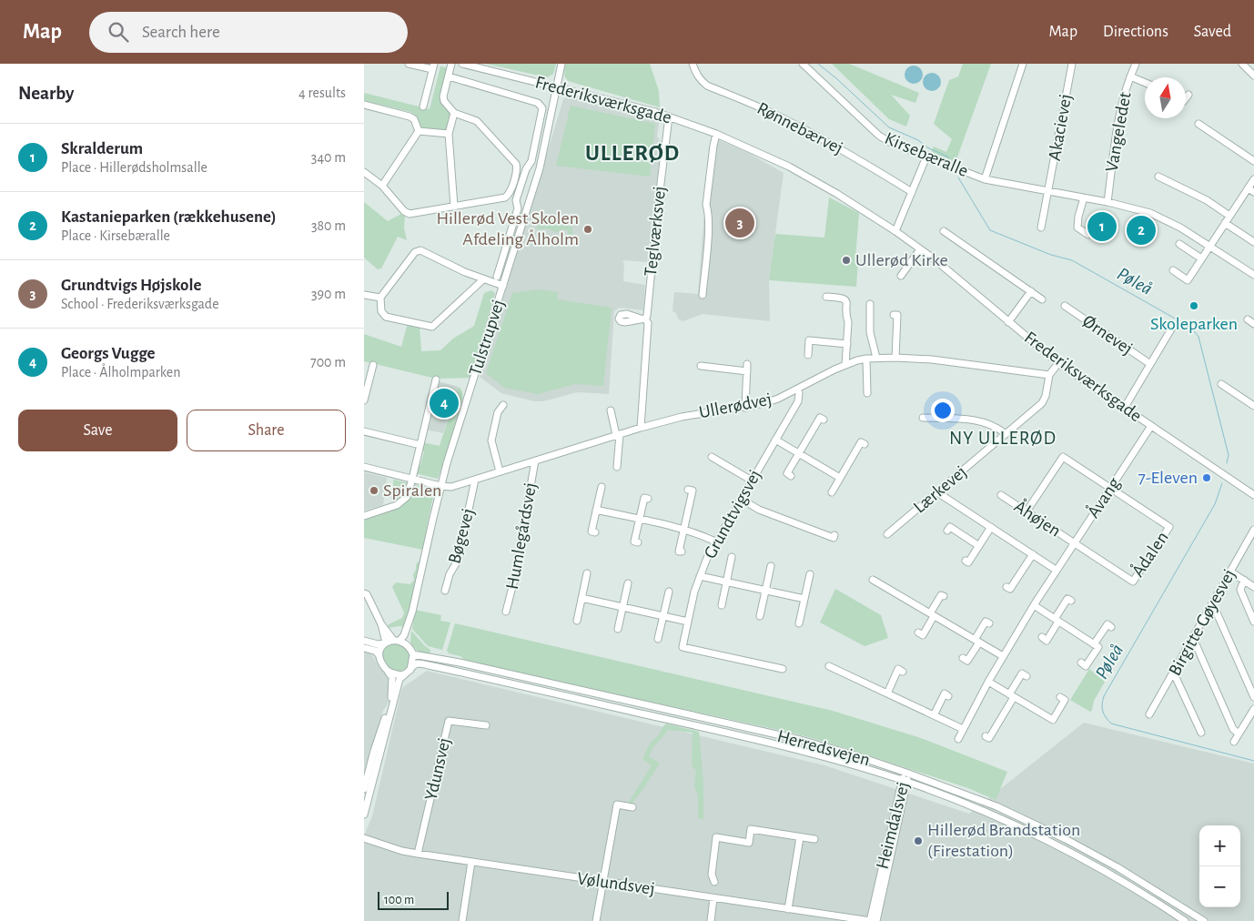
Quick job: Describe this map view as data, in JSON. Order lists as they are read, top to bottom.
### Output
{
  "streets": {
    "street": [
      "Frederiksværksgade",
      "Akacievej",
      "Rønnebærvej",
      "Vangeledet",
      "Kirsebæralle",
      "Teglværksvej",
      "Ørnevej",
      "Tulstrupvej",
      "Ullerødvej",
      "Lærkevej",
      "Åvang",
      "Grundtvigsvej",
      "Åhøjen",
      "Bøgevej",
      "Humlegårdsvej",
      "Ådalen",
      "Birgitte Gøyesvej",
      "Herredsvejen",
      "Ydunsvej",
      "Heimdalsvej",
      "Vølundsvej"
    ]
  },
  "crossings": [
    ["Frederiksværksgade", "Teglværksvej"],
    ["Frederiksværksgade", "Tulstrupvej"],
    ["Frederiksværksgade", "Lærkevej"],
    ["Frederiksværksgade", "Åvang"],
    ["Akacievej", "Kirsebæralle"],
    ["Vangeledet", "Kirsebæralle"],
    ["Teglværksvej", "Ullerødvej"],
    ["Tulstrupvej", "Ullerødvej"],
    ["Tulstrupvej", "Herredsvejen"],
    ["Ullerødvej", "Lærkevej"],
    ["Ullerødvej", "Grundtvigsvej"],
    ["Ullerødvej", "Bøgevej"],
    ["Ullerødvej", "Humlegårdsvej"],
    ["Åvang", "Åhøjen"],
    ["Åvang", "Ådalen"],
    ["Åhøjen", "Ådalen"],
    ["Herredsvejen", "Heimdalsvej"],
    ["Ydunsvej", "Vølundsvej"],
    ["Heimdalsvej", "Vølundsvej"]
  ],
  "districts": ["ULLERØD", "NY ULLERØD"],
  "water": ["Pøleå"],
  "places": [
    "Hillerød Vest Skolen Afdeling Ålholm",
    "Ullerød Kirke",
    "Skoleparken",
    "7-Eleven",
    "Spiralen",
    "Hillerød Brandstation (Firestation)"
  ],
  "scale_bar": "100 m",
  "north": "top",
  "page": {
    "header": "Map",
    "search": "Search here",
    "nav": ["Map", "Directions", "Saved"],
    "heading": ["Nearby", "4 results"],
    "list": [
      {
        "mark": "1",
        "name": "Skralderum",
        "note": "Place · Hillerødsholmsalle",
        "value": "340 m"
      },
      {
        "mark": "2",
        "name": "Kastanieparken (rækkehusene)",
        "note": "Place · Kirsebæralle",
        "value": "380 m"
      },
      {
        "mark": "3",
        "name": "Grundtvigs Højskole",
        "note": "School · Frederiksværksgade",
        "value": "390 m"
      },
      {
        "mark": "4",
        "name": "Georgs Vugge",
        "note": "Place · Ålholmparken",
        "value": "700 m"
      }
    ],
    "pins": [
      "3",
      "1",
      "2",
      "4"
    ],
    "buttons": ["Save", "Share"],
    "map_buttons": ["+", "−"],
    "scale": "100 m"
  }
}
